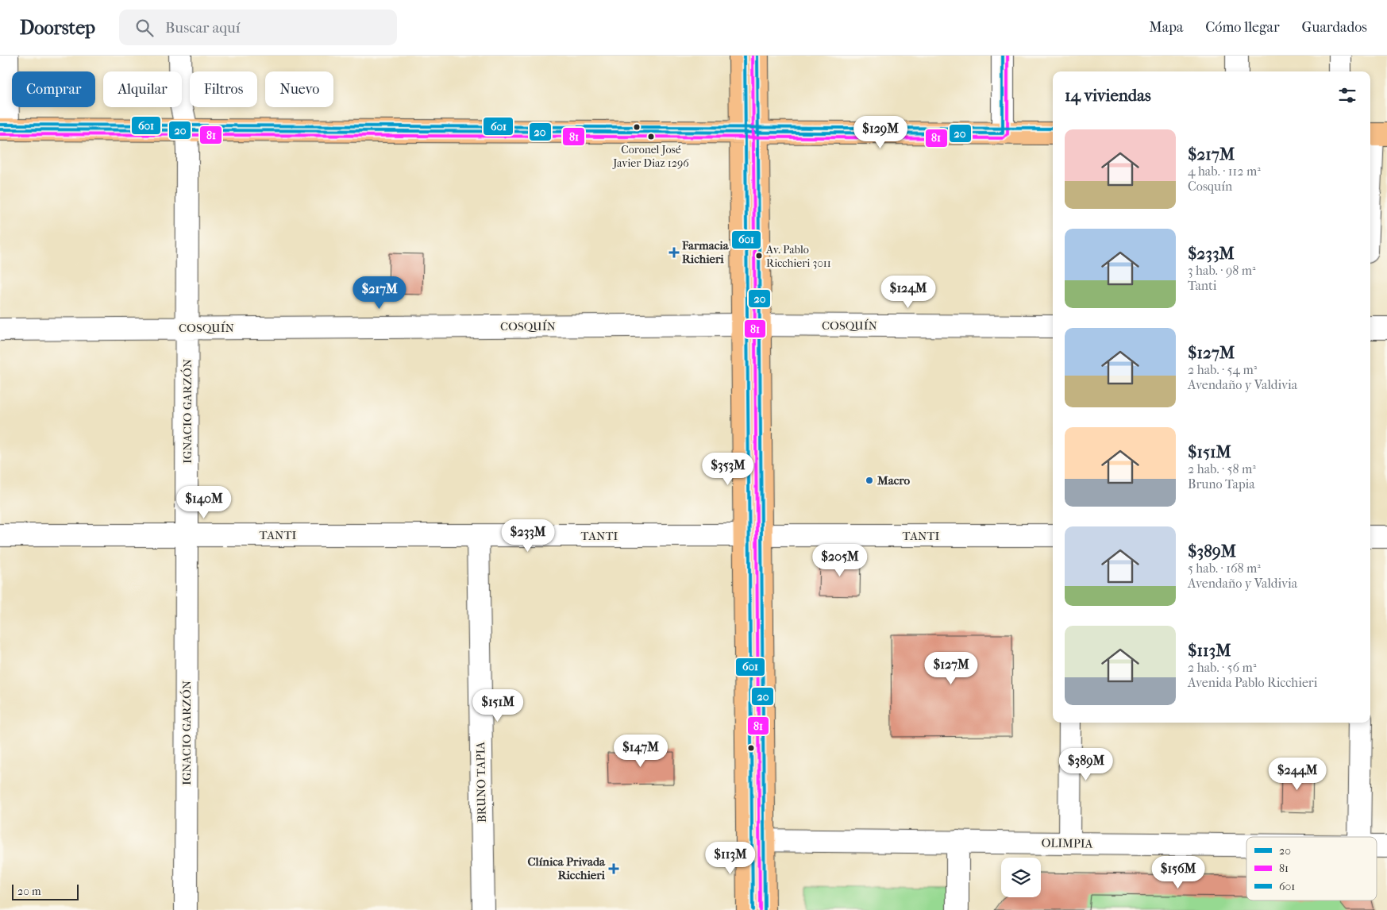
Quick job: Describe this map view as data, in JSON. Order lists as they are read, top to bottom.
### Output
{
  "streets": {
    "street": [
      "COSQUÍN",
      "IGNACIO GARZÓN",
      "TANTI",
      "BRUNO TAPIA",
      "OLIMPIA"
    ]
  },
  "crossings": [
    ["COSQUÍN", "IGNACIO GARZÓN"],
    ["IGNACIO GARZÓN", "TANTI"],
    ["TANTI", "BRUNO TAPIA"]
  ],
  "places": {
    "other": ["Coronel José Javier Diaz 1296", "Av. Pablo Ricchieri 3011", "Macro"],
    "health": ["Farmacia Richieri", "Clínica Privada Ricchieri"]
  },
  "lines": ["transit line 20", "transit line 81", "transit line 601"],
  "legend": ["20", "81", "601"],
  "scale_bar": "20 m",
  "page": {
    "header": "Doorstep",
    "search": "Buscar aquí",
    "nav": ["Mapa", "Cómo llegar", "Guardados"],
    "chip": [
      "Comprar",
      "Alquilar",
      "Filtros",
      "Nuevo"
    ],
    "heading": "14 viviendas",
    "price": [
      "$129M",
      "$124M",
      "$217M",
      "$353M",
      "$140M",
      "$233M",
      "$205M",
      "$127M",
      "$151M",
      "$147M",
      "$389M",
      "$244M",
      "$113M",
      "$156M"
    ],
    "list": [
      {
        "name": "$217M",
        "note": "4 hab. · 112 m² · Cosquín"
      },
      {
        "name": "$233M",
        "note": "3 hab. · 98 m² · Tanti"
      },
      {
        "name": "$127M",
        "note": "2 hab. · 54 m² · Avendaño y Valdivia"
      },
      {
        "name": "$151M",
        "note": "2 hab. · 58 m² · Bruno Tapia"
      },
      {
        "name": "$389M",
        "note": "5 hab. · 168 m² · Avendaño y Valdivia"
      },
      {
        "name": "$113M",
        "note": "2 hab. · 56 m² · Avenida Pablo Ricchieri"
      }
    ],
    "scale": "20 m"
  }
}
